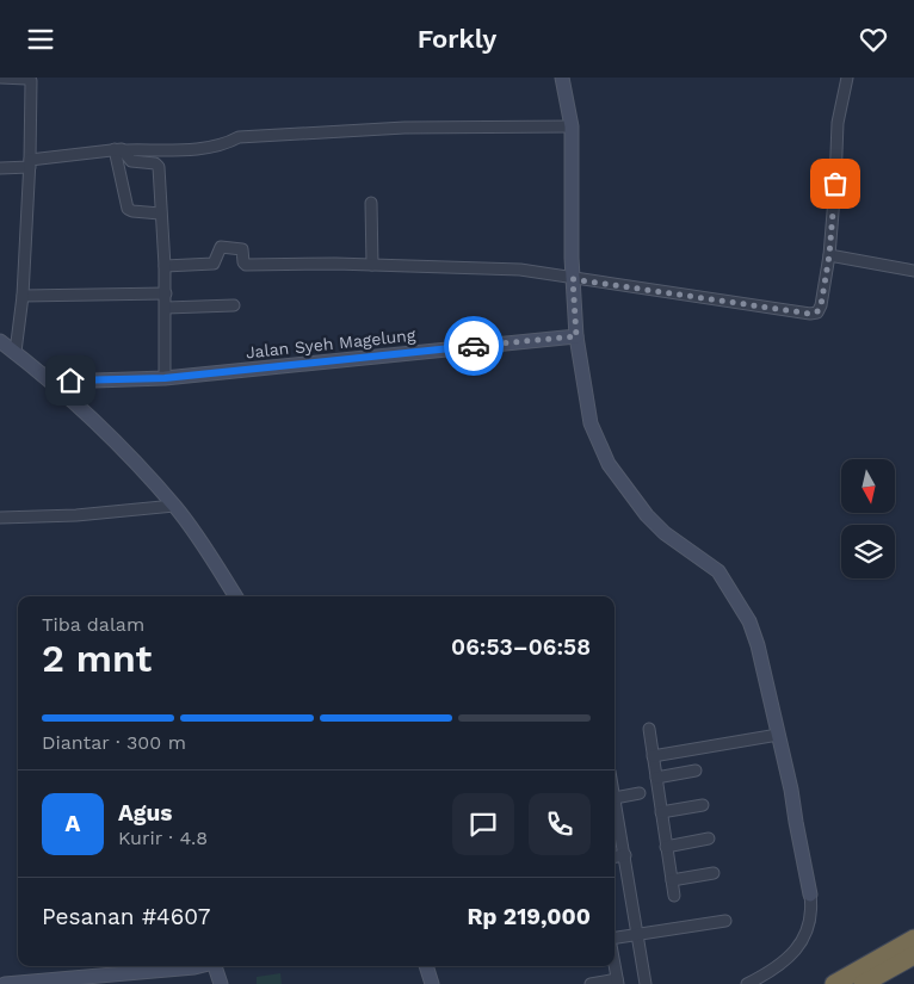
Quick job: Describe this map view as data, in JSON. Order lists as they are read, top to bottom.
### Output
{
  "streets": {
    "street": ["Jalan Syeh Magelung"]
  },
  "north": "bottom",
  "page": {
    "header": "Forkly",
    "heading": ["2 mnt", "Tiba dalam", "06:53–06:58"],
    "panel": [
      "Agus",
      "Kurir · 4.8",
      "Pesanan #4607",
      "Rp 219,000"
    ],
    "bar": "Diantar · 300 m",
    "round": "A"
  }
}
